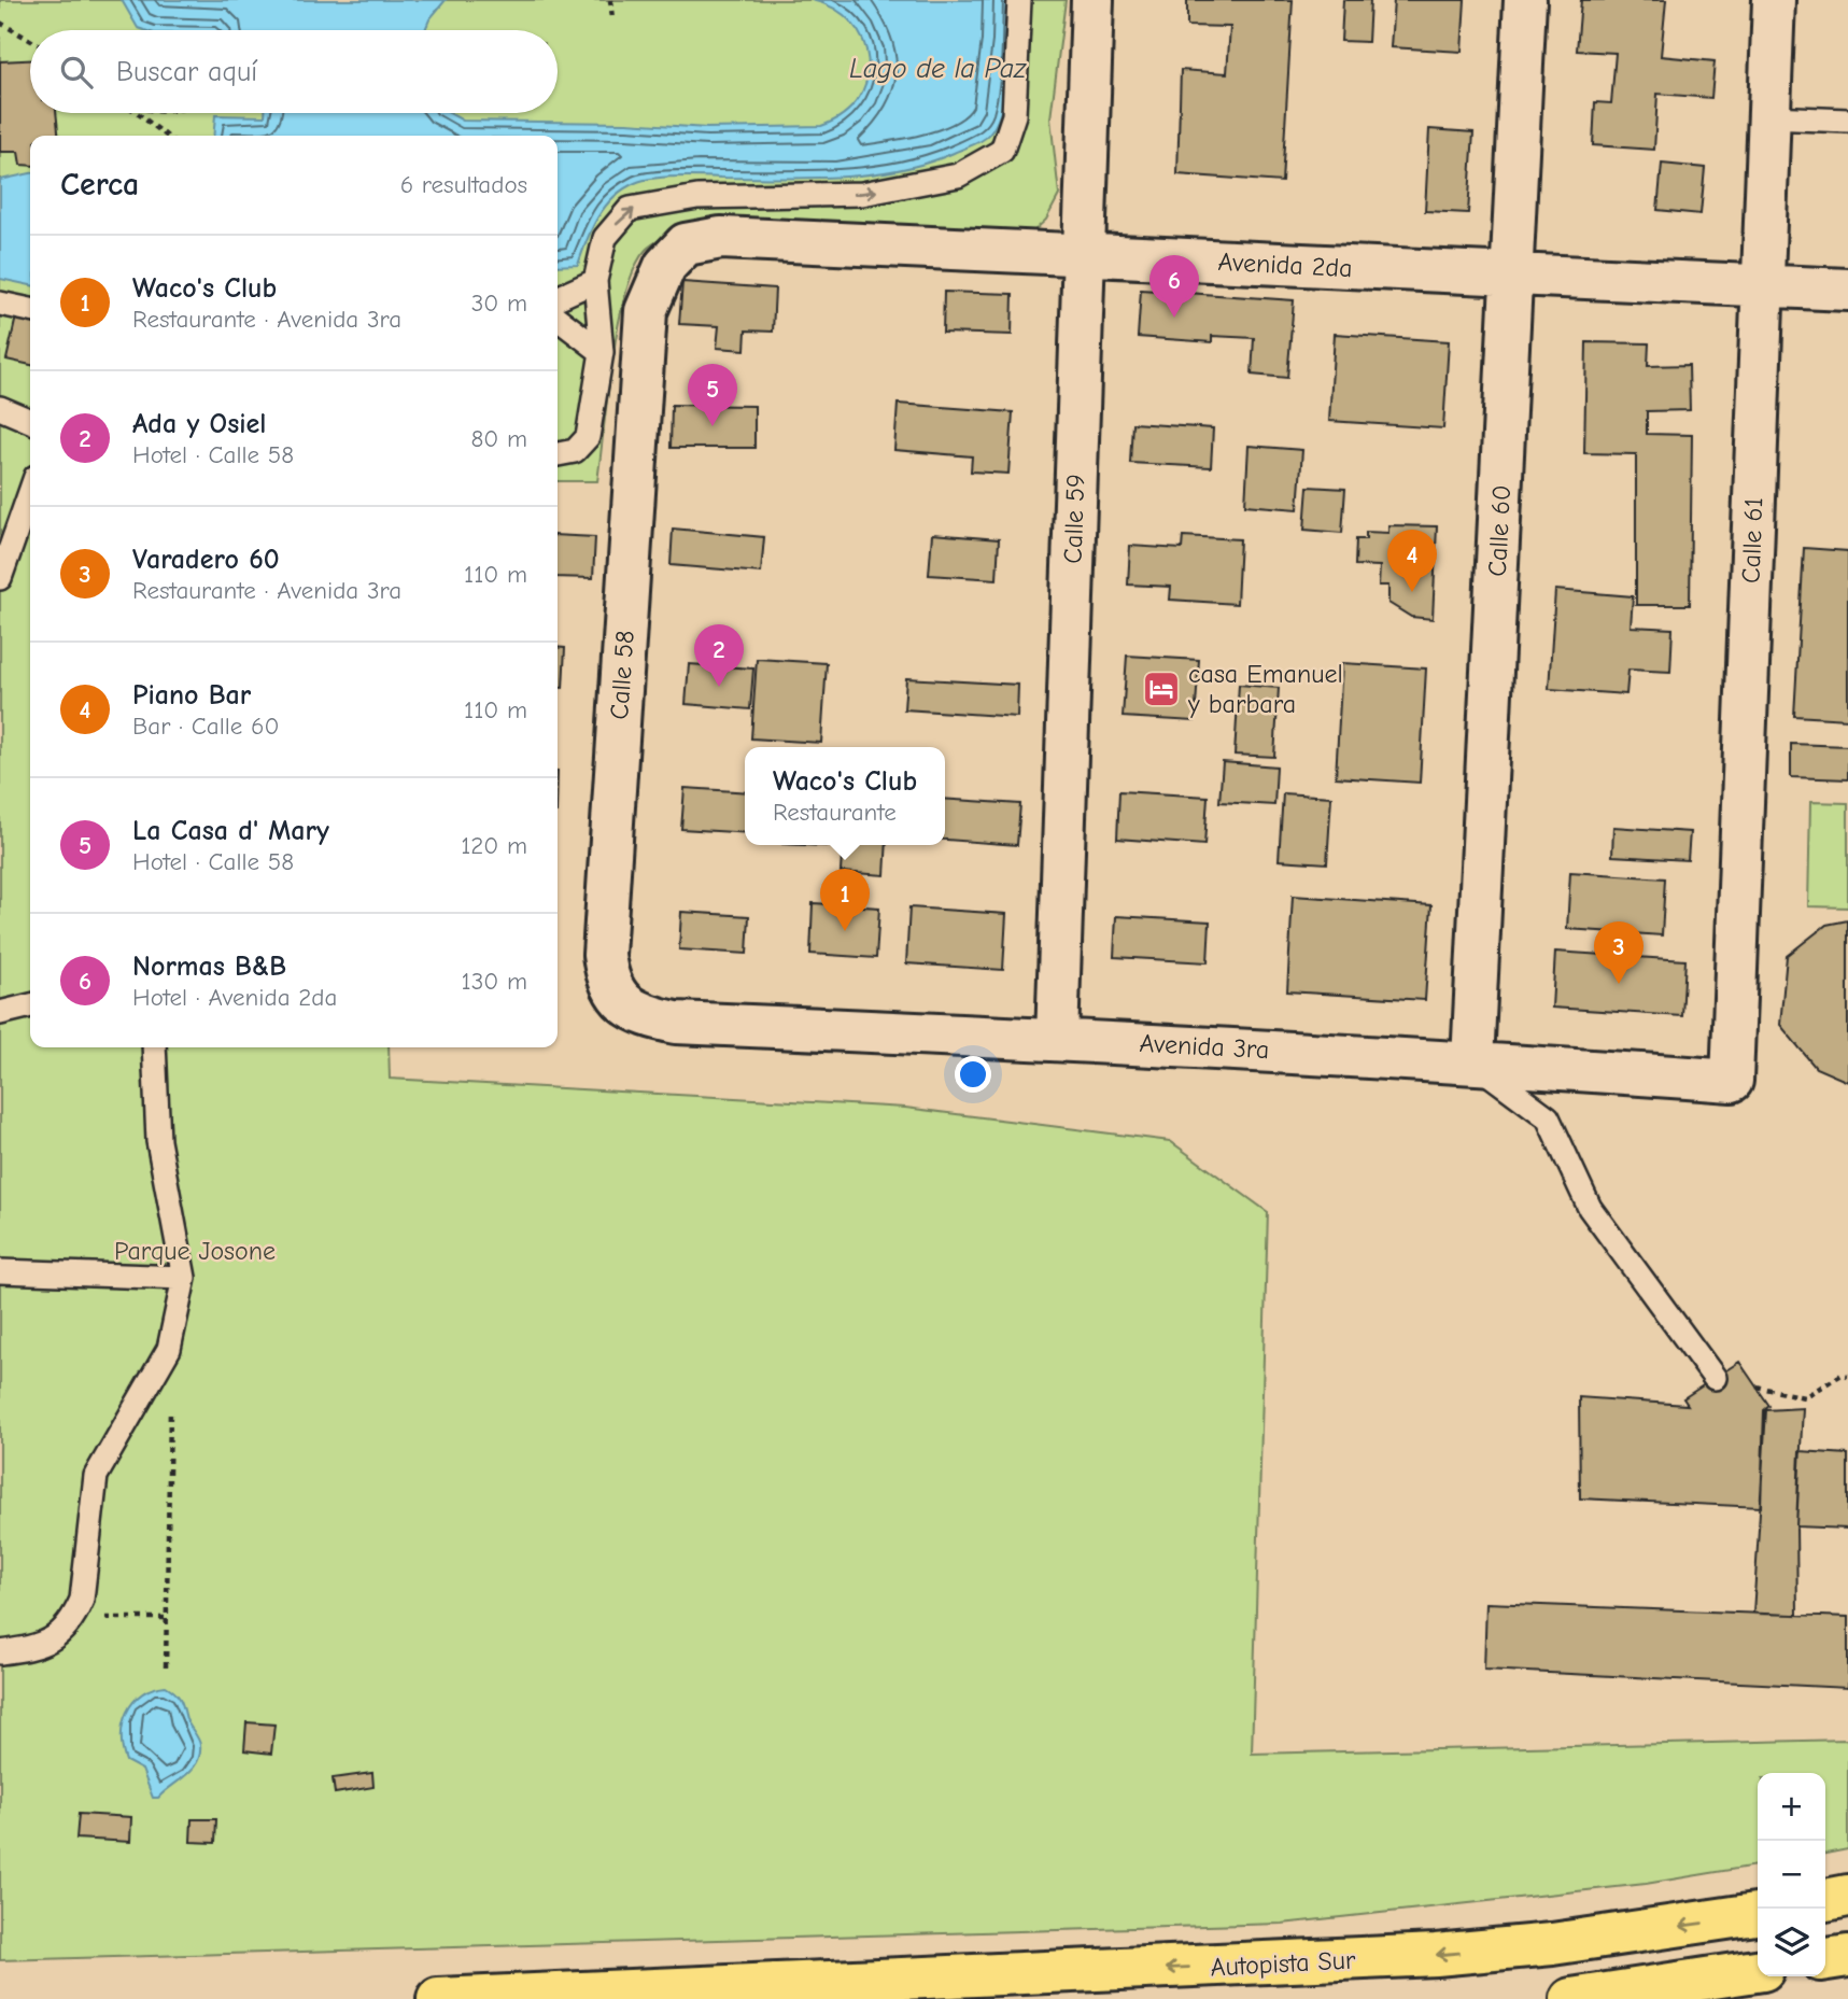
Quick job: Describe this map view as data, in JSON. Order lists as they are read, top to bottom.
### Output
{
  "streets": {
    "highway": ["Autopista Sur"],
    "street": [
      "Avenida 2da",
      "Calle 59",
      "Calle 60",
      "Calle 61",
      "Calle 58",
      "Avenida 3ra"
    ]
  },
  "crossings": [
    ["Avenida 2da", "Calle 59"],
    ["Avenida 2da", "Calle 60"],
    ["Avenida 2da", "Calle 61"],
    ["Avenida 2da", "Calle 58"],
    ["Calle 59", "Avenida 3ra"],
    ["Calle 60", "Avenida 3ra"],
    ["Calle 61", "Avenida 3ra"],
    ["Calle 58", "Avenida 3ra"]
  ],
  "one_way": ["Autopista Sur"],
  "water": ["Lago de la Paz"],
  "parks": ["Parque Josone"],
  "places": {
    "hotel": ["casa Emanuel y barbara"]
  },
  "page": {
    "search": "Buscar aquí",
    "heading": ["Cerca", "6 resultados"],
    "list": [
      {
        "mark": "1",
        "name": "Waco's Club",
        "note": "Restaurante · Avenida 3ra",
        "value": "30 m"
      },
      {
        "mark": "2",
        "name": "Ada y Osiel",
        "note": "Hotel · Calle 58",
        "value": "80 m"
      },
      {
        "mark": "3",
        "name": "Varadero 60",
        "note": "Restaurante · Avenida 3ra",
        "value": "110 m"
      },
      {
        "mark": "4",
        "name": "Piano Bar",
        "note": "Bar · Calle 60",
        "value": "110 m"
      },
      {
        "mark": "5",
        "name": "La Casa d' Mary",
        "note": "Hotel · Calle 58",
        "value": "120 m"
      },
      {
        "mark": "6",
        "name": "Normas B&B",
        "note": "Hotel · Avenida 2da",
        "value": "130 m"
      }
    ],
    "pins": [
      "6",
      "5",
      "4",
      "2",
      "1",
      "3"
    ],
    "popup": ["Waco's Club", "Restaurante"],
    "map_buttons": ["+", "−"]
  }
}
